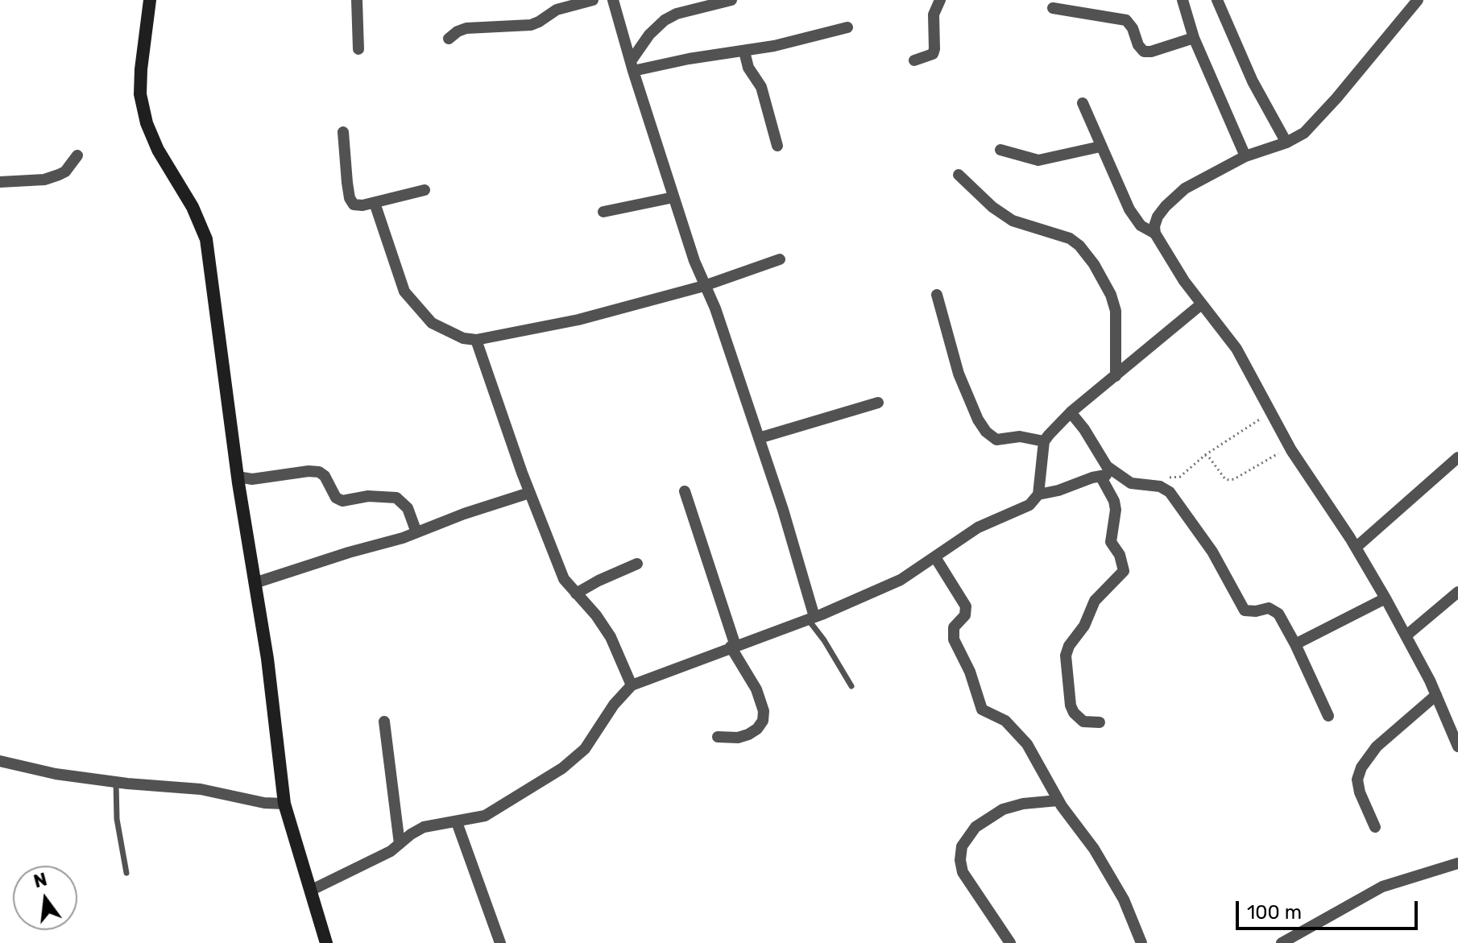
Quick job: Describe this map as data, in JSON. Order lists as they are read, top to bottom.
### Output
{
  "scale_bar": "100 m",
  "north": "top"
}
